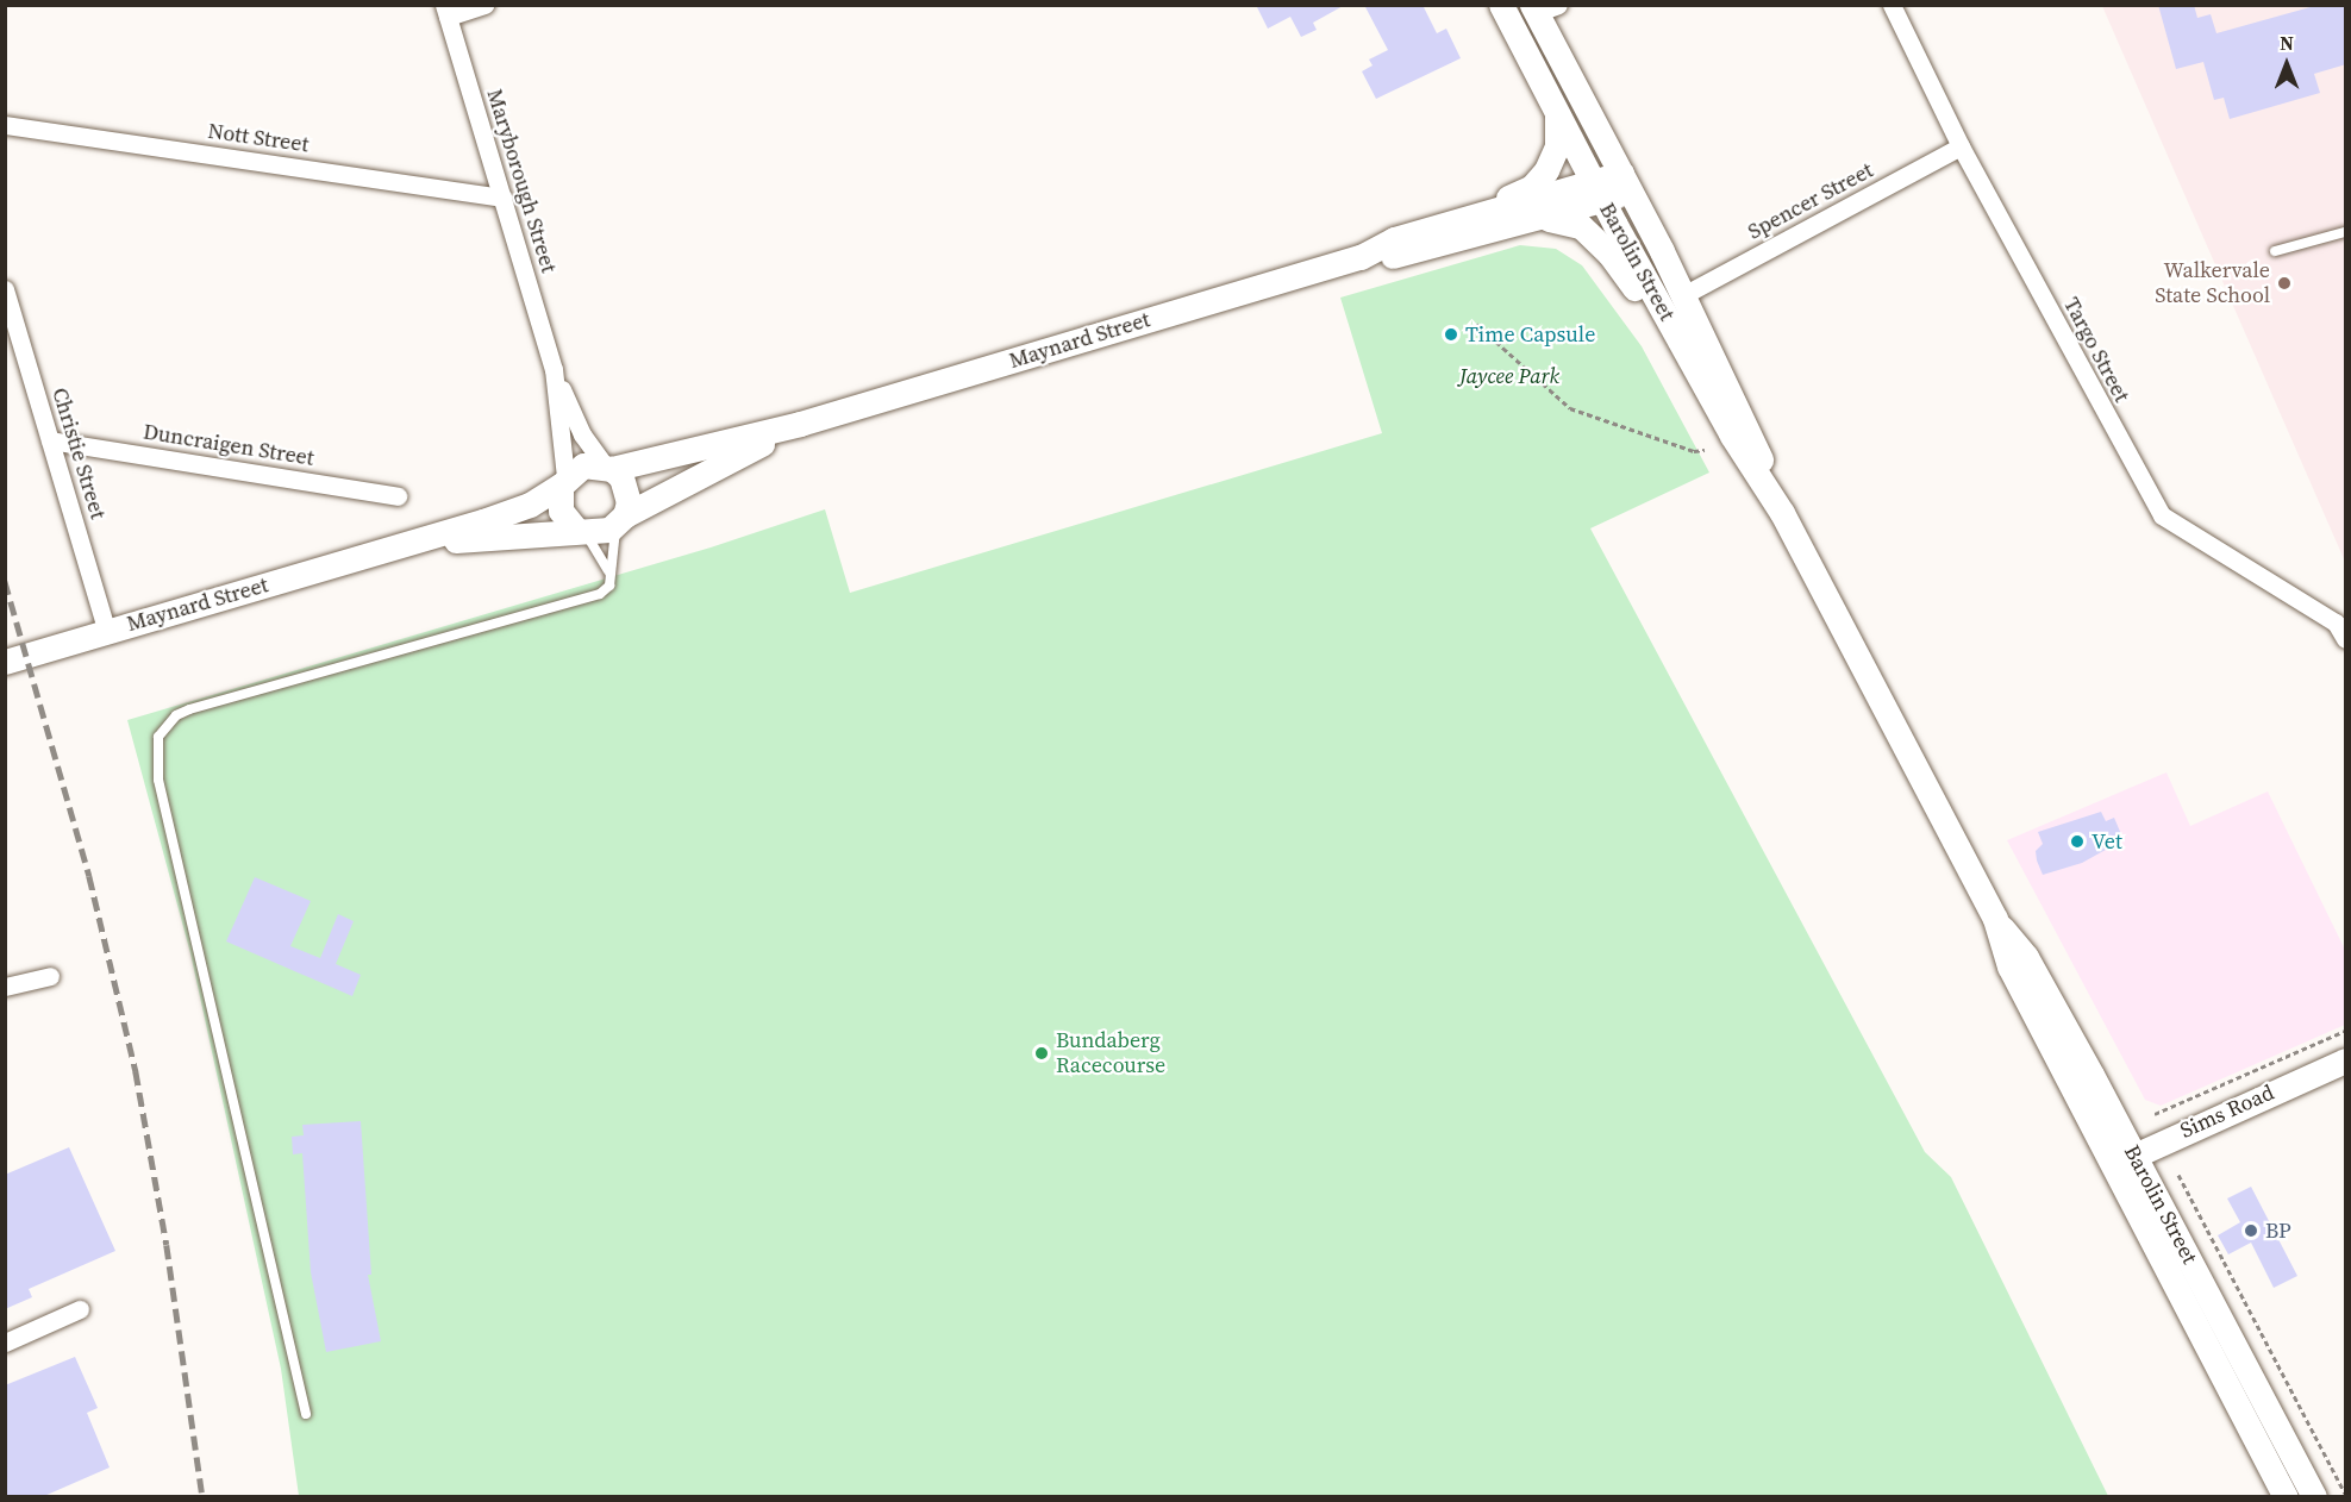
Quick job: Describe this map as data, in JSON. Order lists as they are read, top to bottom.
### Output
{
  "streets": {
    "main road": ["Barolin Street", "Maynard Street", "Sims Road"],
    "street": [
      "Nott Street",
      "Maryborough Street",
      "Spencer Street",
      "Targo Street",
      "Duncraigen Street",
      "Christie Street"
    ]
  },
  "crossings": [
    ["Nott Street", "Maryborough Street"],
    ["Maryborough Street", "Maynard Street"],
    ["Spencer Street", "Barolin Street"],
    ["Spencer Street", "Targo Street"],
    ["Barolin Street", "Maynard Street"],
    ["Barolin Street", "Sims Road"],
    ["Maynard Street", "Christie Street"],
    ["Duncraigen Street", "Christie Street"]
  ],
  "parks": ["Jaycee Park"],
  "places": [
    "Walkervale State School",
    "Time Capsule",
    "Vet",
    "Bundaberg Racecourse",
    "BP"
  ],
  "north": "top"
}
